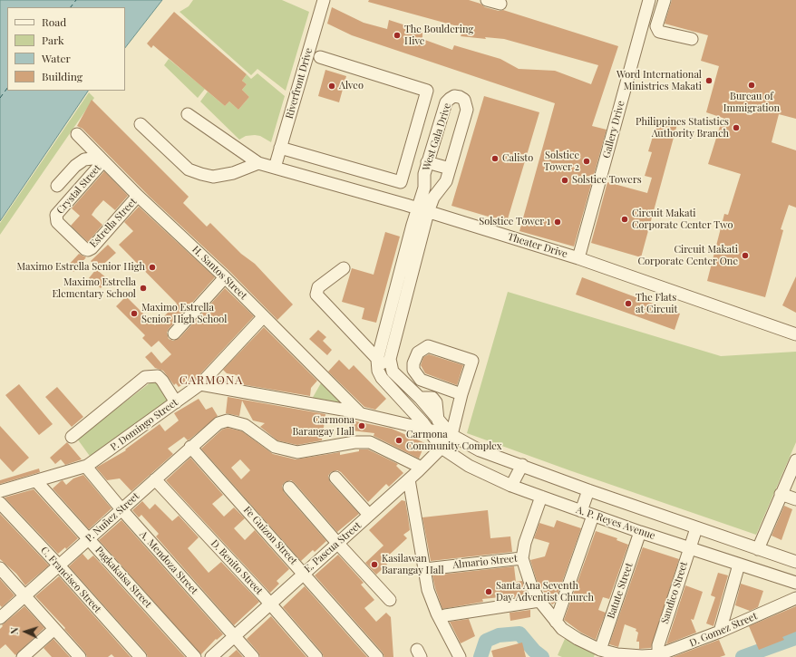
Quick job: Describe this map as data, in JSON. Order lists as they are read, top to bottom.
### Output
{
  "streets": {
    "street": [
      "Riverfront Drive",
      "Gallery Drive",
      "West Gala Drive",
      "Crystal Street",
      "Estrella Street",
      "Theater Drive",
      "H. Santos Street",
      "P. Domingo Street",
      "P. Nuñez Street",
      "A. P. Reyes Avenue",
      "Fe Guizon Street",
      "E. Pascua Street",
      "Almario Street",
      "A. Mendoza Street",
      "D. Benito Street",
      "Pagkakaisa Street",
      "C. Francisco Street",
      "Batute Street",
      "Sandico Street",
      "D. Gomez Street"
    ]
  },
  "crossings": [
    ["Riverfront Drive", "Theater Drive"],
    ["Gallery Drive", "Theater Drive"],
    ["West Gala Drive", "Theater Drive"],
    ["Crystal Street", "Estrella Street"],
    ["Crystal Street", "H. Santos Street"],
    ["Estrella Street", "H. Santos Street"],
    ["H. Santos Street", "P. Domingo Street"],
    ["P. Domingo Street", "A. Mendoza Street"],
    ["P. Domingo Street", "Pagkakaisa Street"],
    ["P. Nuñez Street", "Fe Guizon Street"],
    ["P. Nuñez Street", "E. Pascua Street"],
    ["P. Nuñez Street", "A. Mendoza Street"],
    ["P. Nuñez Street", "D. Benito Street"],
    ["P. Nuñez Street", "Pagkakaisa Street"],
    ["P. Nuñez Street", "C. Francisco Street"],
    ["A. P. Reyes Avenue", "E. Pascua Street"],
    ["A. P. Reyes Avenue", "Batute Street"],
    ["A. P. Reyes Avenue", "Sandico Street"],
    ["A. P. Reyes Avenue", "D. Gomez Street"],
    ["Fe Guizon Street", "E. Pascua Street"],
    ["E. Pascua Street", "A. Mendoza Street"],
    ["E. Pascua Street", "D. Benito Street"],
    ["Almario Street", "D. Gomez Street"],
    ["Batute Street", "D. Gomez Street"],
    ["Sandico Street", "D. Gomez Street"]
  ],
  "districts": ["CARMONA"],
  "places": [
    "The Bouldering Hive",
    "Word International Ministries Makati",
    "Bureau of Immigration",
    "Alveo",
    "Philippines Statistics Authority Branch",
    "Calisto",
    "Solstice Tower 2",
    "Solstice Towers",
    "Circuit Makati Corporate Center Two",
    "Solstice Tower 1",
    "Circuit Makati Corporate Center One",
    "Maximo Estrella Senior High",
    "Maximo Estrella Elementary School",
    "The Flats at Circuit",
    "Maximo Estrella Senior High School",
    "Carmona Barangay Hall",
    "Carmona Community Complex",
    "Kasilawan Barangay Hall",
    "Santa Ana Seventh Day Adventist Church"
  ],
  "legend": [
    "Road",
    "Park",
    "Water",
    "Building"
  ],
  "north": "left"
}
